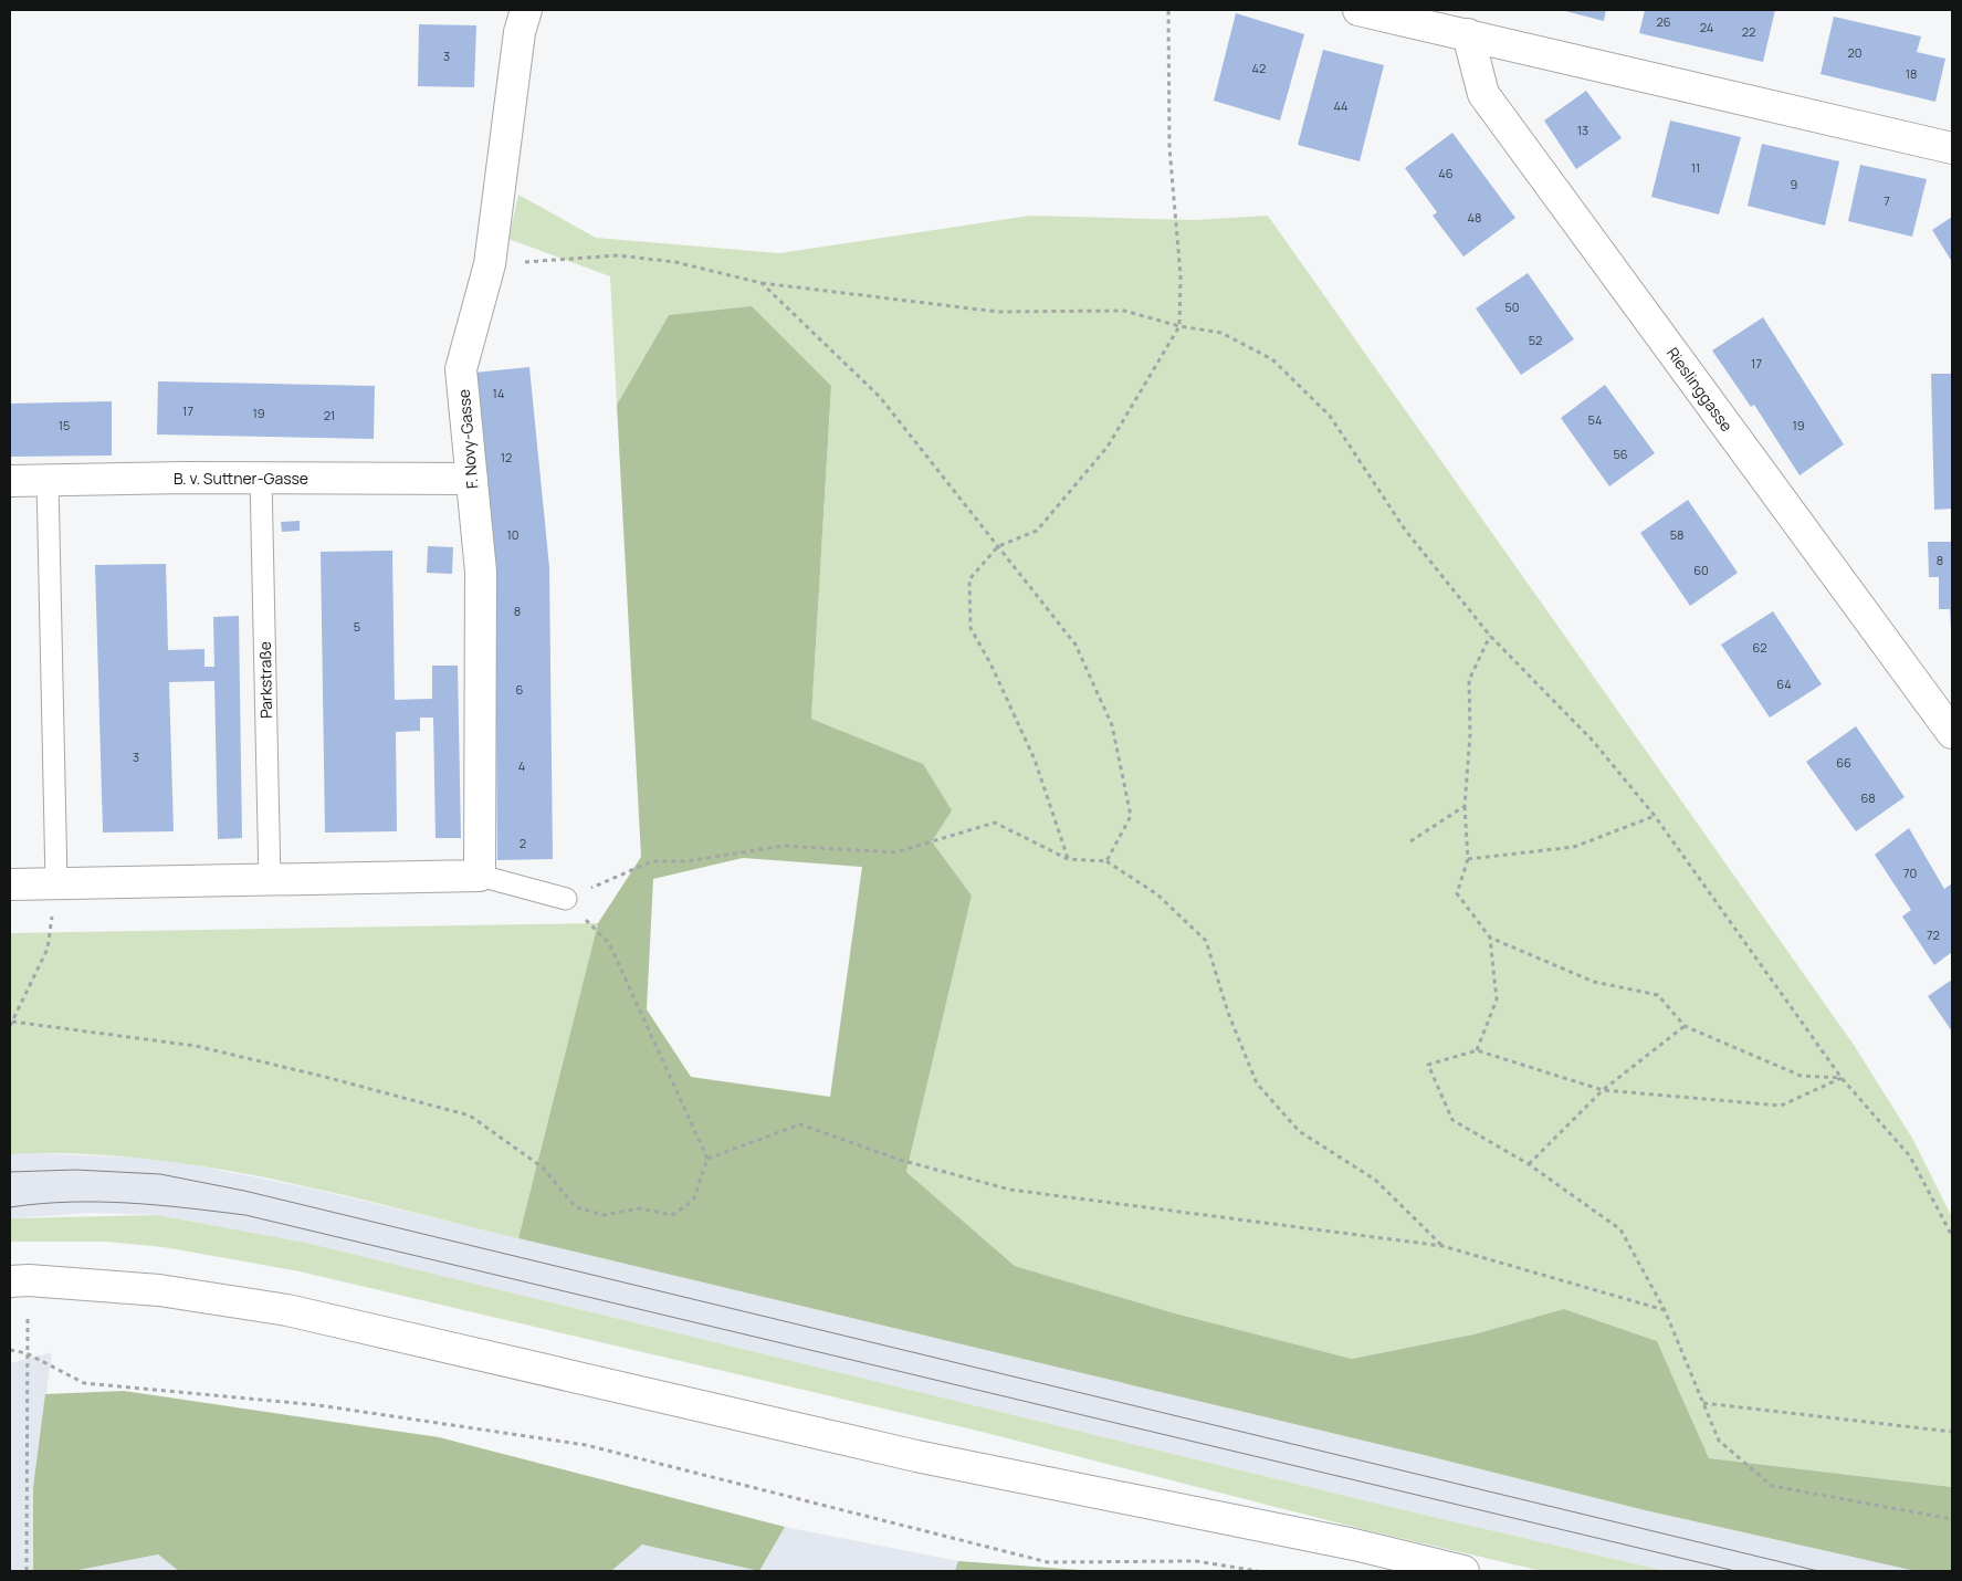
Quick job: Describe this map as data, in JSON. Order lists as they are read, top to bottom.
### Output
{
  "streets": {
    "street": ["Rieslinggasse", "F. Novy-Gasse", "B. v. Suttner-Gasse"],
    "lane": ["Parkstraße"]
  },
  "crossings": [
    ["F. Novy-Gasse", "B. v. Suttner-Gasse"],
    ["B. v. Suttner-Gasse", "Parkstraße"]
  ],
  "house_numbers": [
    "26",
    "24",
    "22",
    "20",
    "3",
    "42",
    "18",
    "44",
    "13",
    "11",
    "46",
    "9",
    "7",
    "48",
    "50",
    "52",
    "17",
    "14",
    "17",
    "19",
    "21",
    "54",
    "15",
    "19",
    "56",
    "12",
    "10",
    "58",
    "8",
    "60",
    "8",
    "5",
    "62",
    "64",
    "6",
    "3",
    "66",
    "4",
    "68",
    "2",
    "70",
    "72"
  ]
}
